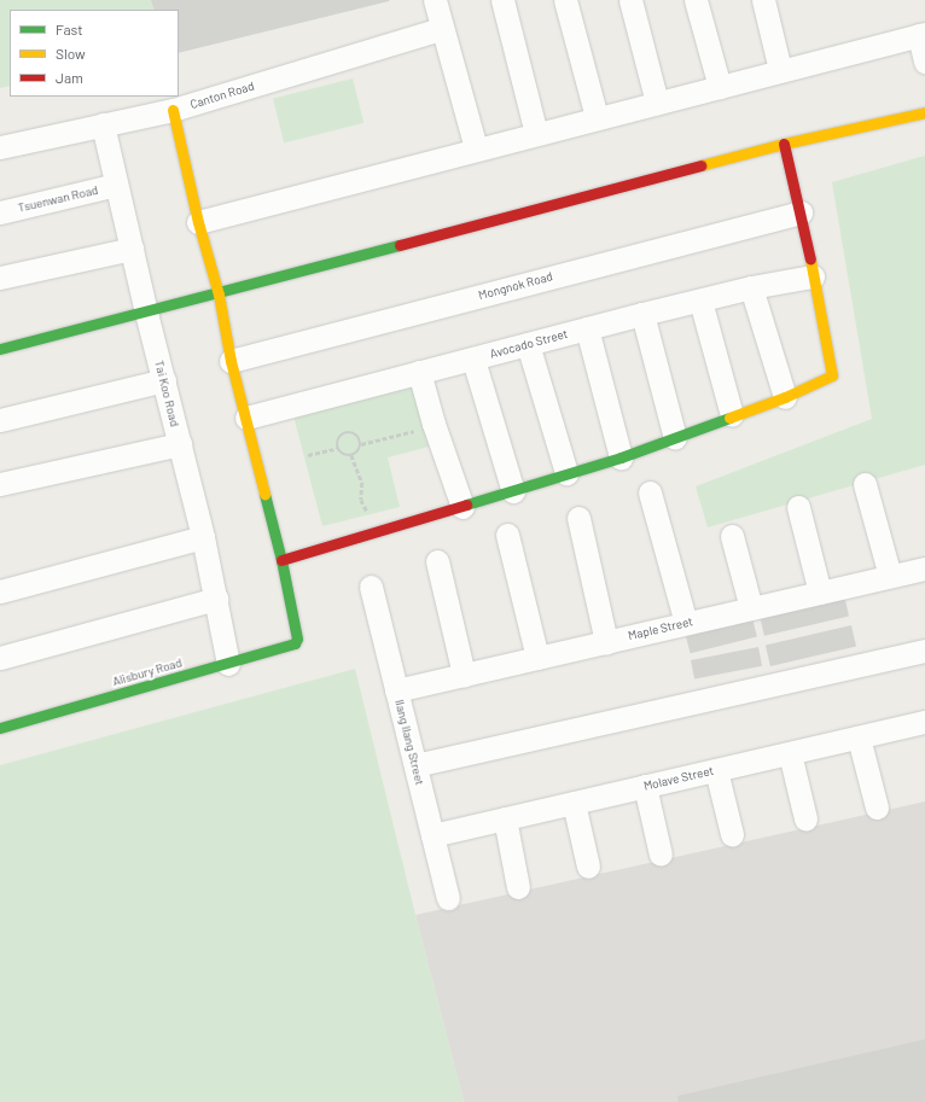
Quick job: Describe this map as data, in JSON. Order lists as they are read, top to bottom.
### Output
{
  "streets": {
    "street": [
      "Canton Road",
      "Tsuenwan Road",
      "Mongnok Road",
      "Avocado Street",
      "Tai Koo Road",
      "Maple Street",
      "Alisbury Road",
      "Ilang Ilang Street",
      "Molave Street"
    ]
  },
  "crossings": [
    ["Canton Road", "Tai Koo Road"],
    ["Tsuenwan Road", "Tai Koo Road"],
    ["Tai Koo Road", "Alisbury Road"],
    ["Maple Street", "Ilang Ilang Street"],
    ["Ilang Ilang Street", "Molave Street"]
  ],
  "legend": ["Fast", "Slow", "Jam"]
}
